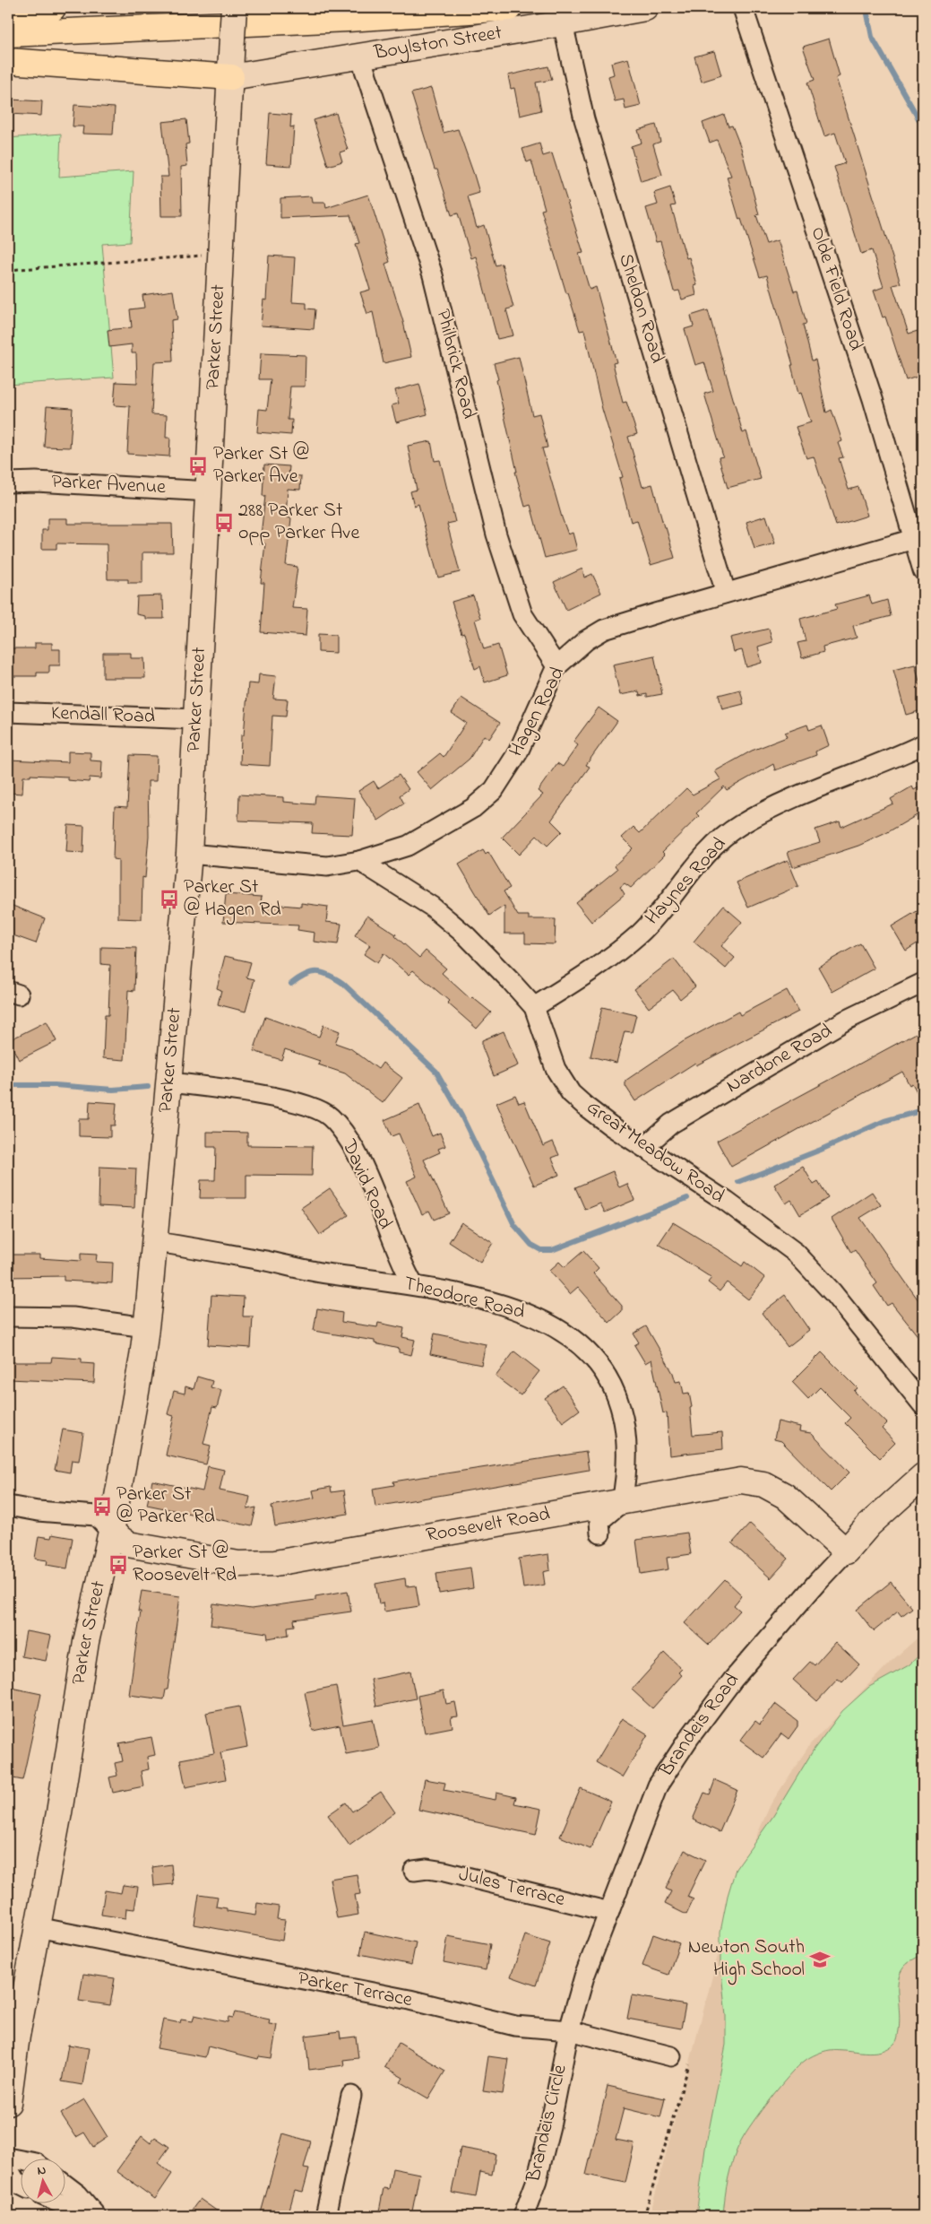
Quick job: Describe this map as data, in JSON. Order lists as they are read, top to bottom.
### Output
{
  "streets": {
    "highway": ["Boylston Street"],
    "main road": ["Parker Street", "Roosevelt Road", "Brandeis Road"],
    "street": [
      "Olde Field Road",
      "Sheldon Road",
      "Philbrick Road",
      "Parker Avenue",
      "Hagen Road",
      "Kendall Road",
      "Haynes Road",
      "Nardone Road",
      "Great Meadow Road",
      "David Road",
      "Theodore Road",
      "Jules Terrace",
      "Parker Terrace",
      "Brandeis Circle"
    ]
  },
  "crossings": [
    ["Boylston Street", "Sheldon Road"],
    ["Boylston Street", "Parker Street"],
    ["Boylston Street", "Philbrick Road"],
    ["Olde Field Road", "Hagen Road"],
    ["Sheldon Road", "Hagen Road"],
    ["Parker Street", "Parker Avenue"],
    ["Parker Street", "Hagen Road"],
    ["Parker Street", "Kendall Road"],
    ["Parker Street", "David Road"],
    ["Parker Street", "Theodore Road"],
    ["Parker Street", "Roosevelt Road"],
    ["Parker Street", "Parker Terrace"],
    ["Philbrick Road", "Hagen Road"],
    ["Hagen Road", "Great Meadow Road"],
    ["Haynes Road", "Great Meadow Road"],
    ["Nardone Road", "Great Meadow Road"],
    ["David Road", "Theodore Road"],
    ["Theodore Road", "Roosevelt Road"],
    ["Roosevelt Road", "Brandeis Road"],
    ["Brandeis Road", "Jules Terrace"],
    ["Brandeis Road", "Parker Terrace"],
    ["Brandeis Road", "Brandeis Circle"],
    ["Parker Terrace", "Brandeis Circle"]
  ],
  "places": {
    "bus stop": [
      "Parker St @ Parker Ave",
      "288 Parker St opp Parker Ave",
      "Parker St @ Hagen Rd",
      "Parker St @ Parker Rd",
      "Parker St @ Roosevelt Rd"
    ],
    "school or university": ["Newton South High School"]
  },
  "north": "top"
}
